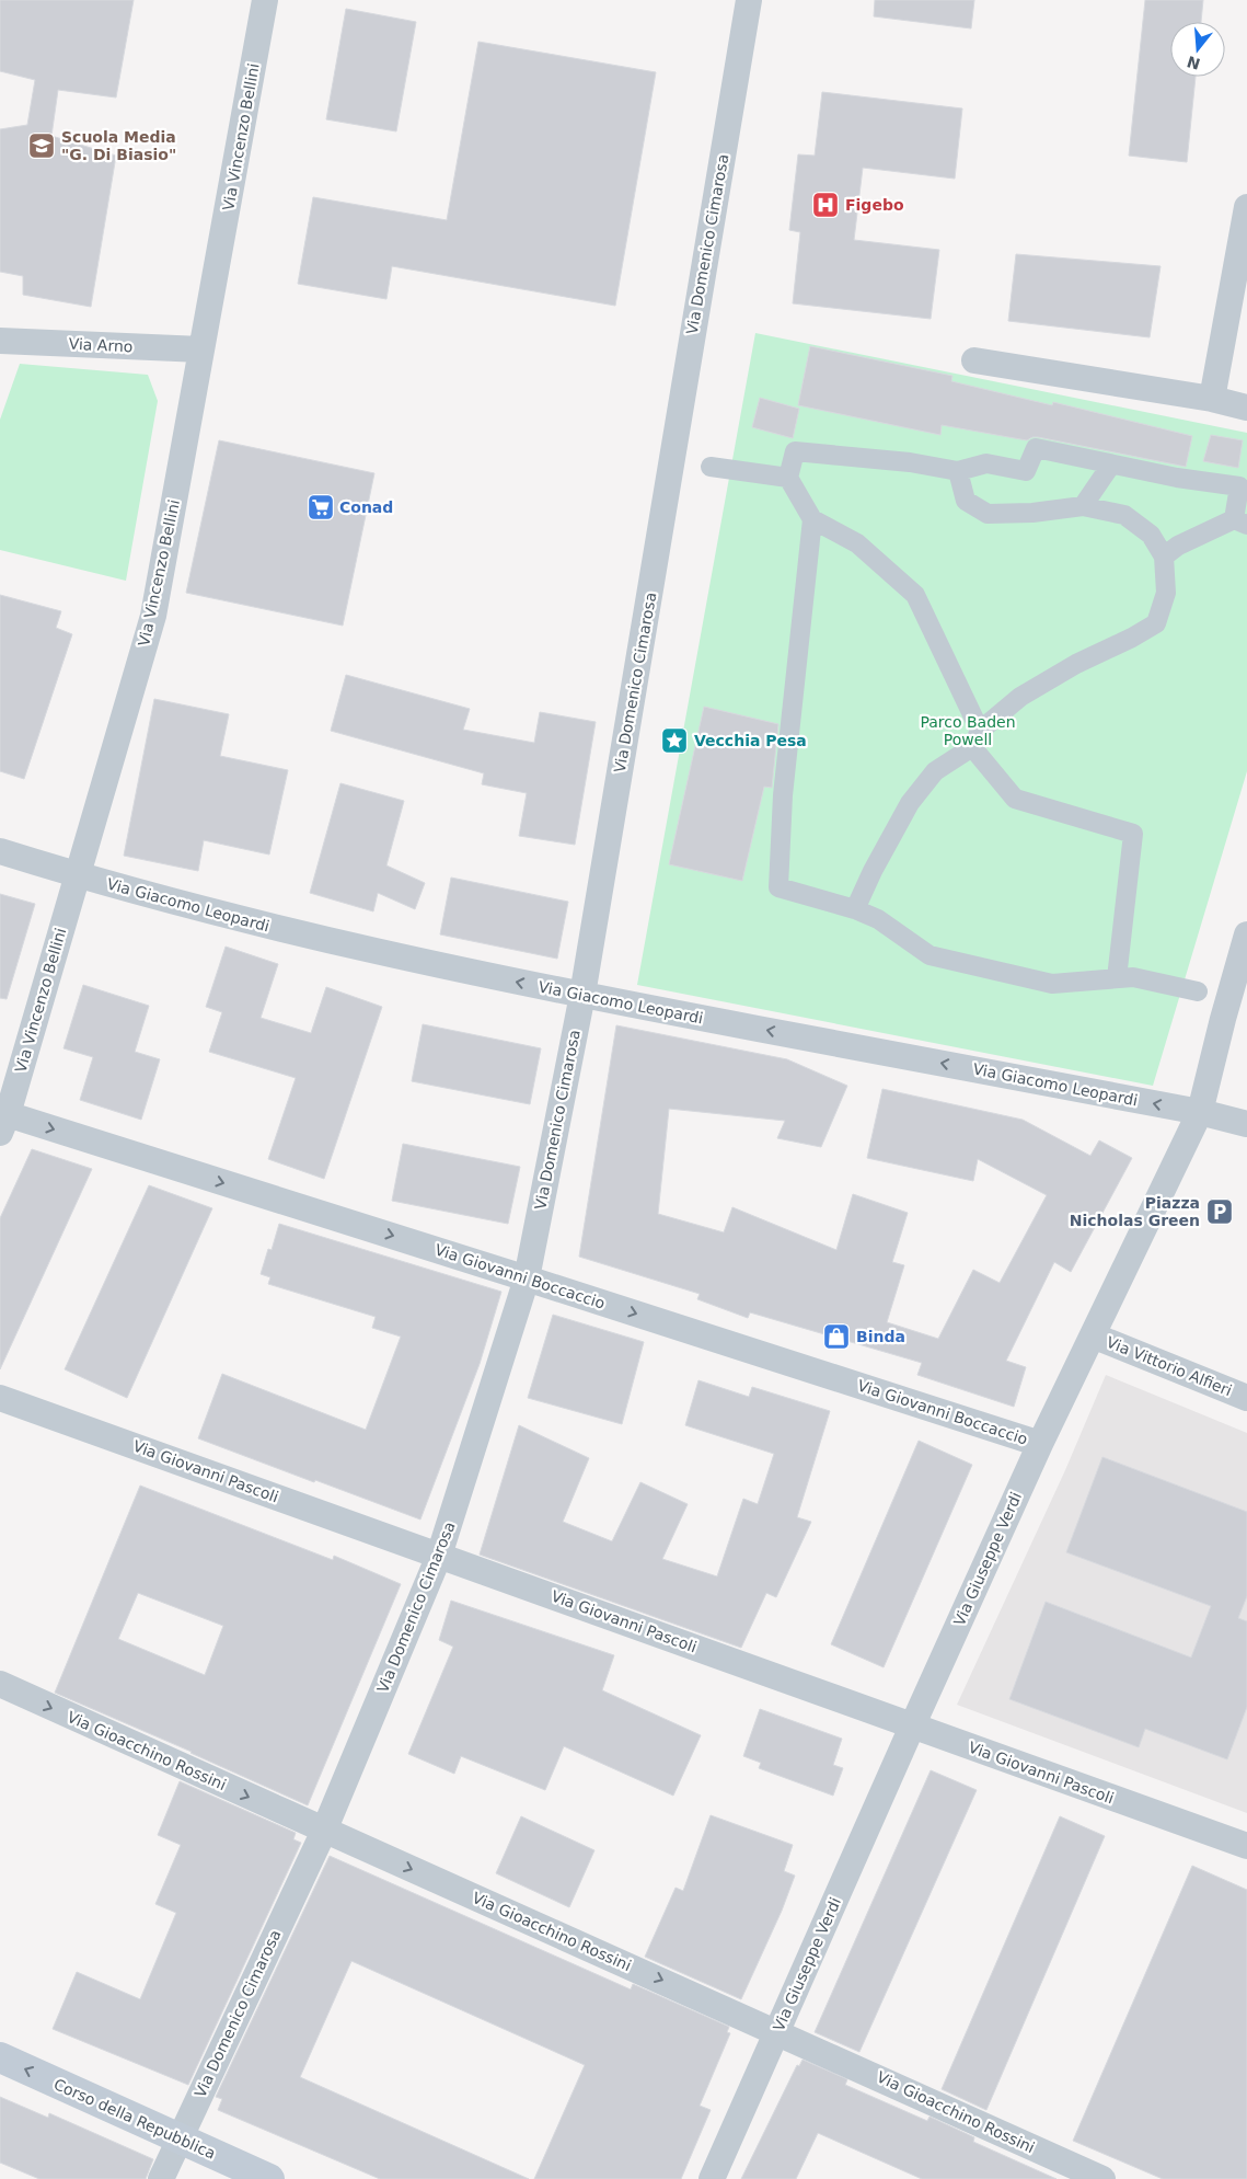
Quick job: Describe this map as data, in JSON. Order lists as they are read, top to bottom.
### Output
{
  "streets": {
    "main road": ["Corso della Repubblica"],
    "street": [
      "Via Vincenzo Bellini",
      "Via Domenico Cimarosa",
      "Via Arno",
      "Via Giacomo Leopardi",
      "Via Giovanni Boccaccio",
      "Via Vittorio Alfieri",
      "Via Giovanni Pascoli",
      "Via Giuseppe Verdi",
      "Via Gioacchino Rossini"
    ]
  },
  "crossings": [
    ["Via Vincenzo Bellini", "Via Arno"],
    ["Via Vincenzo Bellini", "Via Giacomo Leopardi"],
    ["Via Vincenzo Bellini", "Via Giovanni Boccaccio"],
    ["Via Domenico Cimarosa", "Via Giacomo Leopardi"],
    ["Via Domenico Cimarosa", "Via Giovanni Boccaccio"],
    ["Via Domenico Cimarosa", "Via Giovanni Pascoli"],
    ["Via Domenico Cimarosa", "Via Gioacchino Rossini"],
    ["Via Domenico Cimarosa", "Corso della Repubblica"],
    ["Via Giacomo Leopardi", "Via Giuseppe Verdi"],
    ["Via Giovanni Boccaccio", "Via Giuseppe Verdi"],
    ["Via Vittorio Alfieri", "Via Giuseppe Verdi"],
    ["Via Giovanni Pascoli", "Via Giuseppe Verdi"],
    ["Via Giuseppe Verdi", "Via Gioacchino Rossini"]
  ],
  "one_way": ["Via Giovanni Boccaccio", "Via Gioacchino Rossini", "Corso della Repubblica"],
  "parks": ["Parco Baden Powell"],
  "places": {
    "school or university": ["Scuola Media \"G. Di Biasio\""],
    "hospital": ["Figebo"],
    "supermarket": ["Conad"],
    "place": ["Vecchia Pesa"],
    "parking": ["Piazza Nicholas Green"],
    "shop": ["Binda"]
  },
  "north": "bottom"
}
